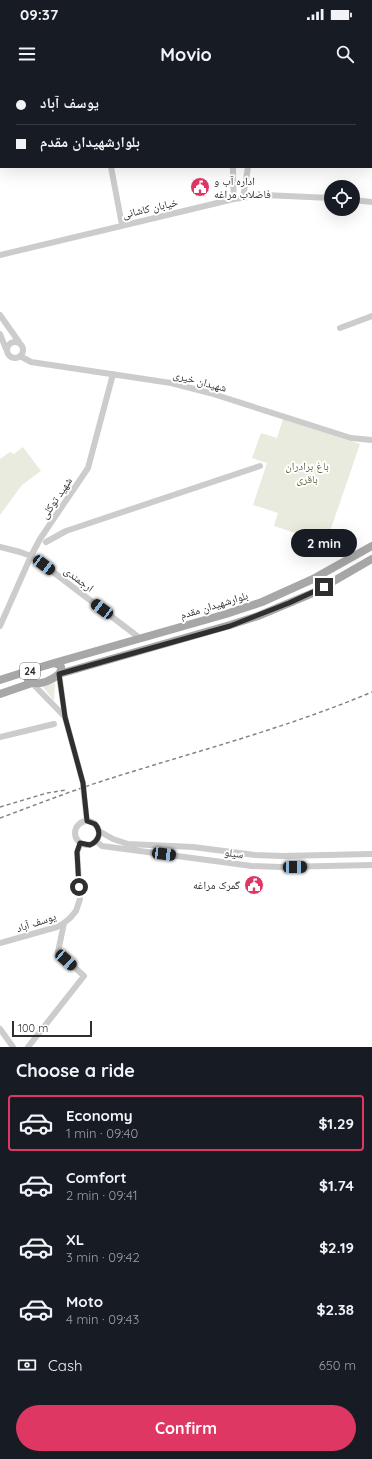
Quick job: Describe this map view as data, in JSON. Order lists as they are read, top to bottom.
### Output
{
  "streets": {
    "main road": ["بلوارشهیدان مقدم", "24"],
    "street": [
      "خیابان کاشانی",
      "شهیدان خیری",
      "شهید توکلی",
      "ارجمندی",
      "سیلو",
      "یوسف آباد"
    ]
  },
  "crossings": [
    ["شهیدان خیری", "شهید توکلی"],
    ["شهید توکلی", "ارجمندی"],
    ["ارجمندی", "بلوارشهیدان مقدم"],
    ["بلوارشهیدان مقدم", "24"],
    ["سیلو", "یوسف آباد"]
  ],
  "parks": ["باغ برادران باقری"],
  "places": {
    "public building": ["اداره آب و فاضلاب مراغه", "گمرک مراغه"]
  },
  "scale_bar": "100 m",
  "page": {
    "status": "09:37",
    "header": "Movio",
    "banner": ["یوسف آباد", "بلوارشهیدان مقدم"],
    "bubble": "2 min",
    "scale": "100 m",
    "heading": "Choose a ride",
    "list": [
      {
        "name": "Economy",
        "note": "1 min · 09:40",
        "value": "$1.29"
      },
      {
        "name": "Comfort",
        "note": "2 min · 09:41",
        "value": "$1.74"
      },
      {
        "name": "XL",
        "note": "3 min · 09:42",
        "value": "$2.19"
      },
      {
        "name": "Moto",
        "note": "4 min · 09:43",
        "value": "$2.38"
      }
    ],
    "pay": ["Cash", "650 m"],
    "buttons": "Confirm"
  }
}
